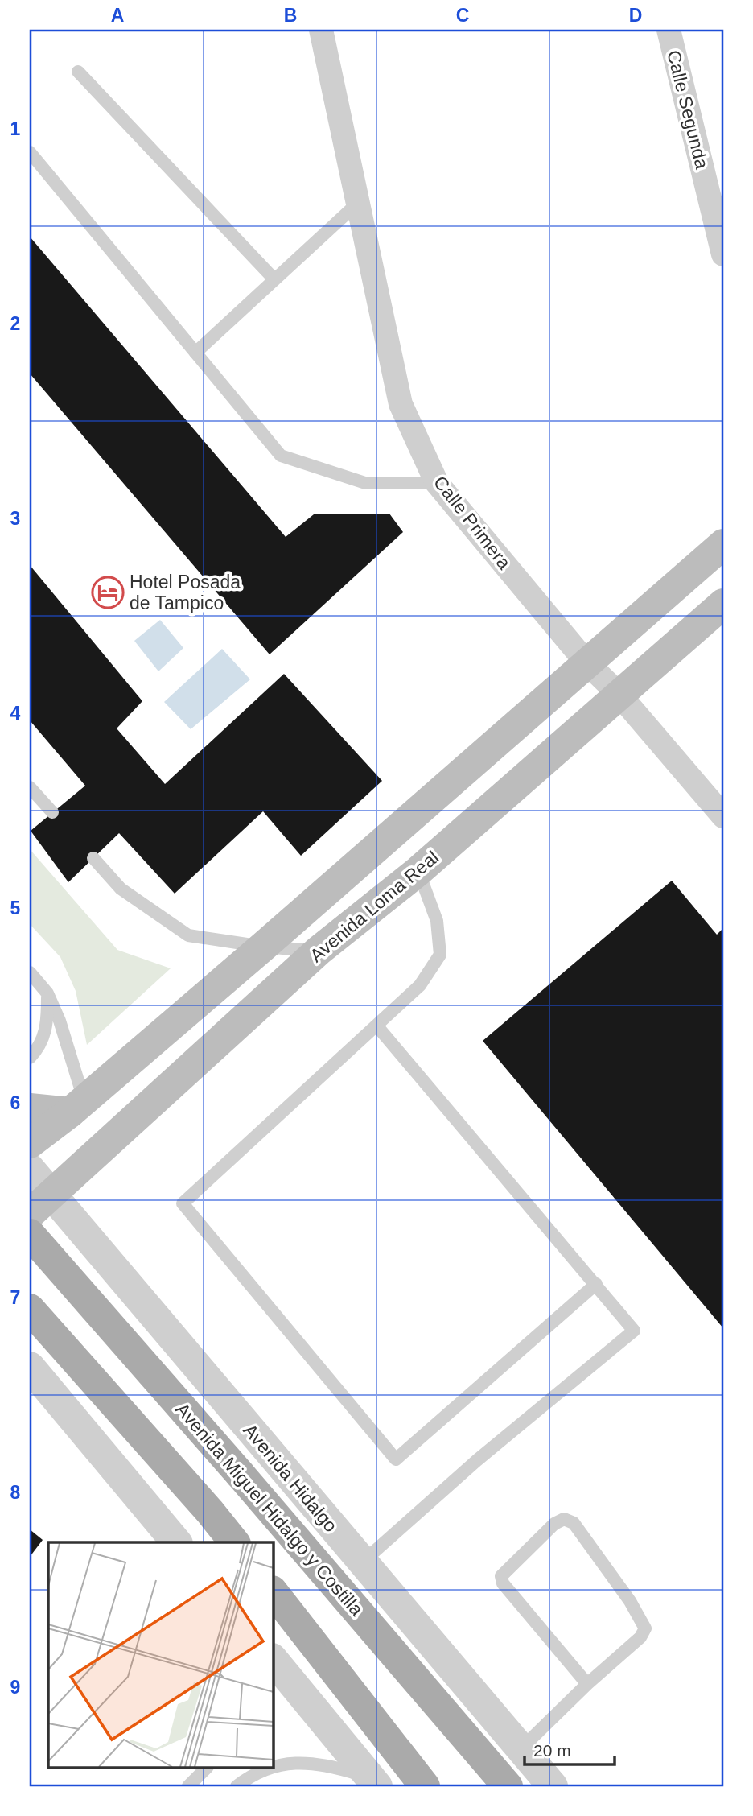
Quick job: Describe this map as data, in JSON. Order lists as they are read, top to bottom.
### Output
{
  "streets": {
    "main road": ["Avenida Loma Real", "Avenida Miguel Hidalgo y Costilla"],
    "street": ["Calle Segunda", "Calle Primera", "Avenida Hidalgo"]
  },
  "crossings": [
    ["Calle Primera", "Avenida Loma Real"],
    ["Avenida Loma Real", "Avenida Hidalgo"]
  ],
  "places": {
    "hotel": ["Hotel Posada de Tampico"]
  },
  "scale_bar": "20 m",
  "grid": {
    "columns": [
      "A",
      "B",
      "C",
      "D"
    ],
    "rows": [
      "1",
      "2",
      "3",
      "4",
      "5",
      "6",
      "7",
      "8",
      "9"
    ]
  }
}
